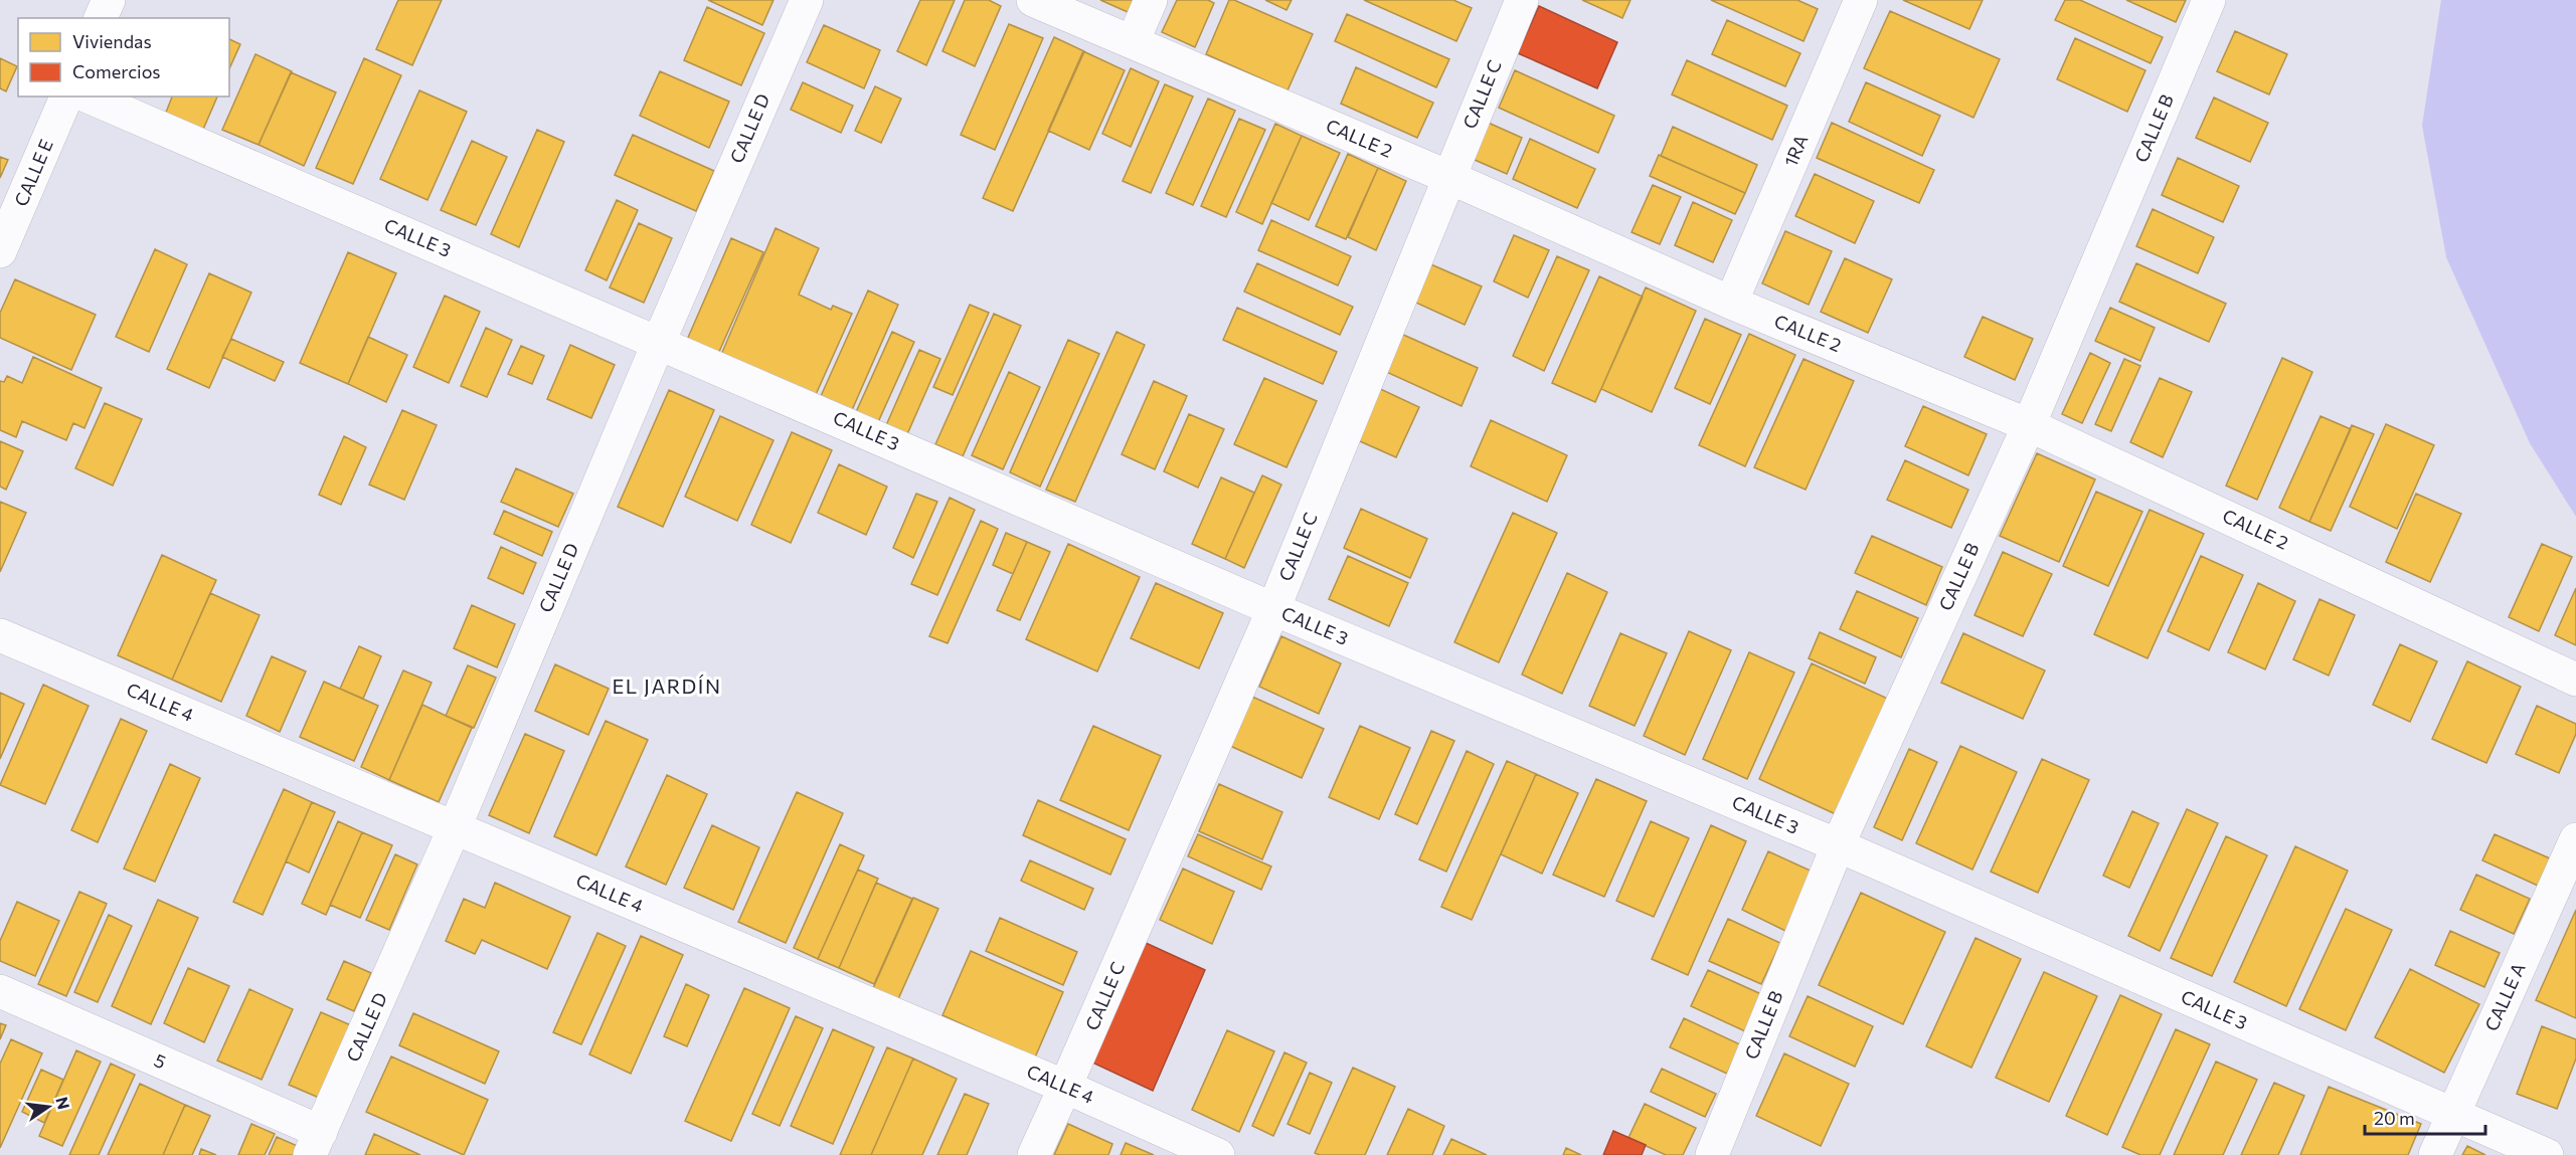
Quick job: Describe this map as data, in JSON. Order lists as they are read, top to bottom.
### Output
{
  "streets": {
    "street": [
      "CALLE C",
      "CALLE D",
      "CALLE B",
      "CALLE 2",
      "1RA",
      "CALLE E",
      "CALLE 3",
      "CALLE 4",
      "CALLE A",
      "5"
    ]
  },
  "crossings": [
    ["CALLE C", "CALLE 2"],
    ["CALLE C", "CALLE 3"],
    ["CALLE C", "CALLE 4"],
    ["CALLE D", "CALLE 3"],
    ["CALLE D", "CALLE 4"],
    ["CALLE D", "5"],
    ["CALLE B", "CALLE 2"],
    ["CALLE B", "CALLE 3"],
    ["CALLE 2", "1RA"],
    ["CALLE 3", "CALLE A"]
  ],
  "districts": ["EL JARDÍN"],
  "legend": ["Viviendas", "Comercios"],
  "scale_bar": "20 m",
  "north": "right"
}
